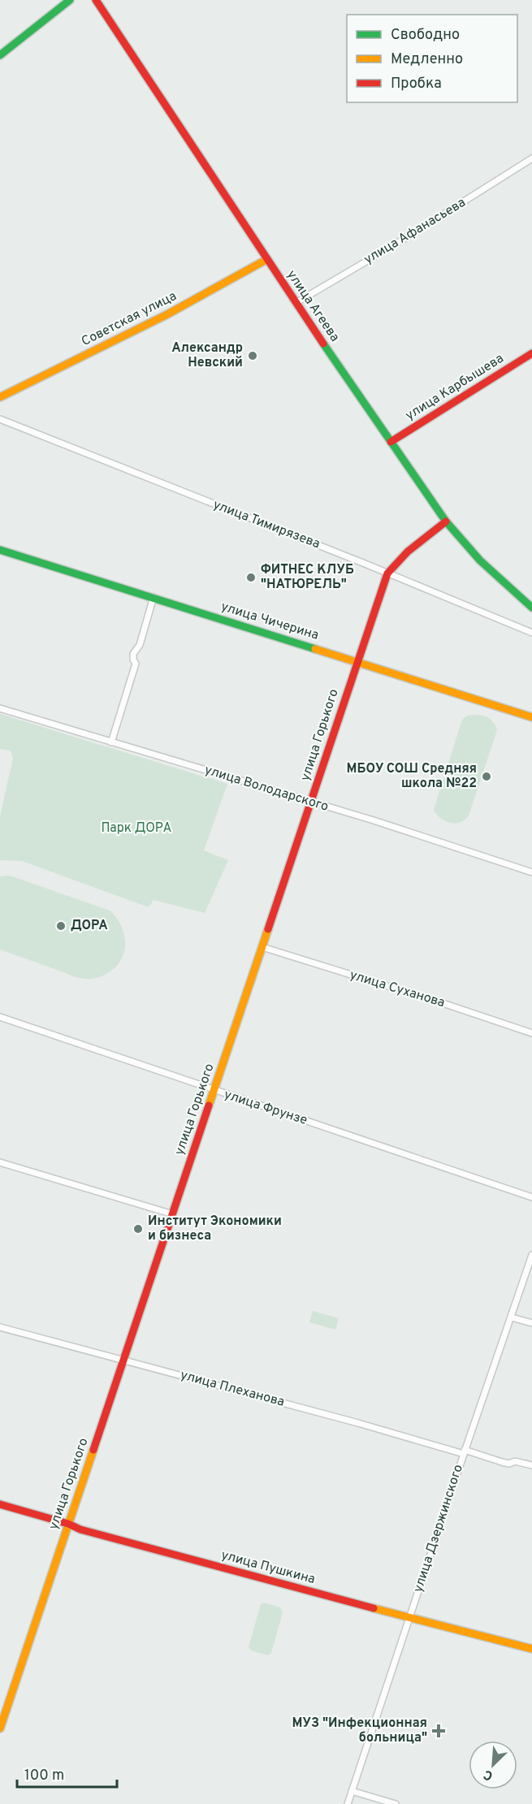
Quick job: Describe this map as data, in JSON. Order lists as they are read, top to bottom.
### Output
{
  "streets": {
    "main road": [
      "улица Агеева",
      "Советская улица",
      "улица Карбышева",
      "улица Чичерина",
      "улица Горького",
      "улица Пушкина"
    ],
    "street": [
      "улица Афанасьева",
      "улица Тимирязева",
      "улица Володарского",
      "улица Суханова",
      "улица Фрунзе",
      "улица Плеханова",
      "улица Дзержинского"
    ]
  },
  "crossings": [
    ["улица Афанасьева", "улица Агеева"],
    ["улица Агеева", "Советская улица"],
    ["улица Агеева", "улица Карбышева"],
    ["улица Агеева", "улица Горького"],
    ["улица Тимирязева", "улица Горького"],
    ["улица Чичерина", "улица Горького"],
    ["улица Горького", "улица Володарского"],
    ["улица Горького", "улица Суханова"],
    ["улица Горького", "улица Фрунзе"],
    ["улица Горького", "улица Плеханова"],
    ["улица Горького", "улица Пушкина"],
    ["улица Плеханова", "улица Дзержинского"],
    ["улица Дзержинского", "улица Пушкина"]
  ],
  "parks": ["Парк ДОРА"],
  "places": {
    "other": [
      "Александр Невский",
      "ФИТНЕС КЛУБ \"НАТЮРЕЛЬ\"",
      "МБОУ СОШ Средняя школа №22",
      "ДОРА",
      "Институт Экономики и бизнеса"
    ],
    "health": ["МУЗ \"Инфекционная больница\""]
  },
  "legend": ["Свободно", "Медленно", "Пробка"],
  "scale_bar": "100 m",
  "north": "bottom left"
}
